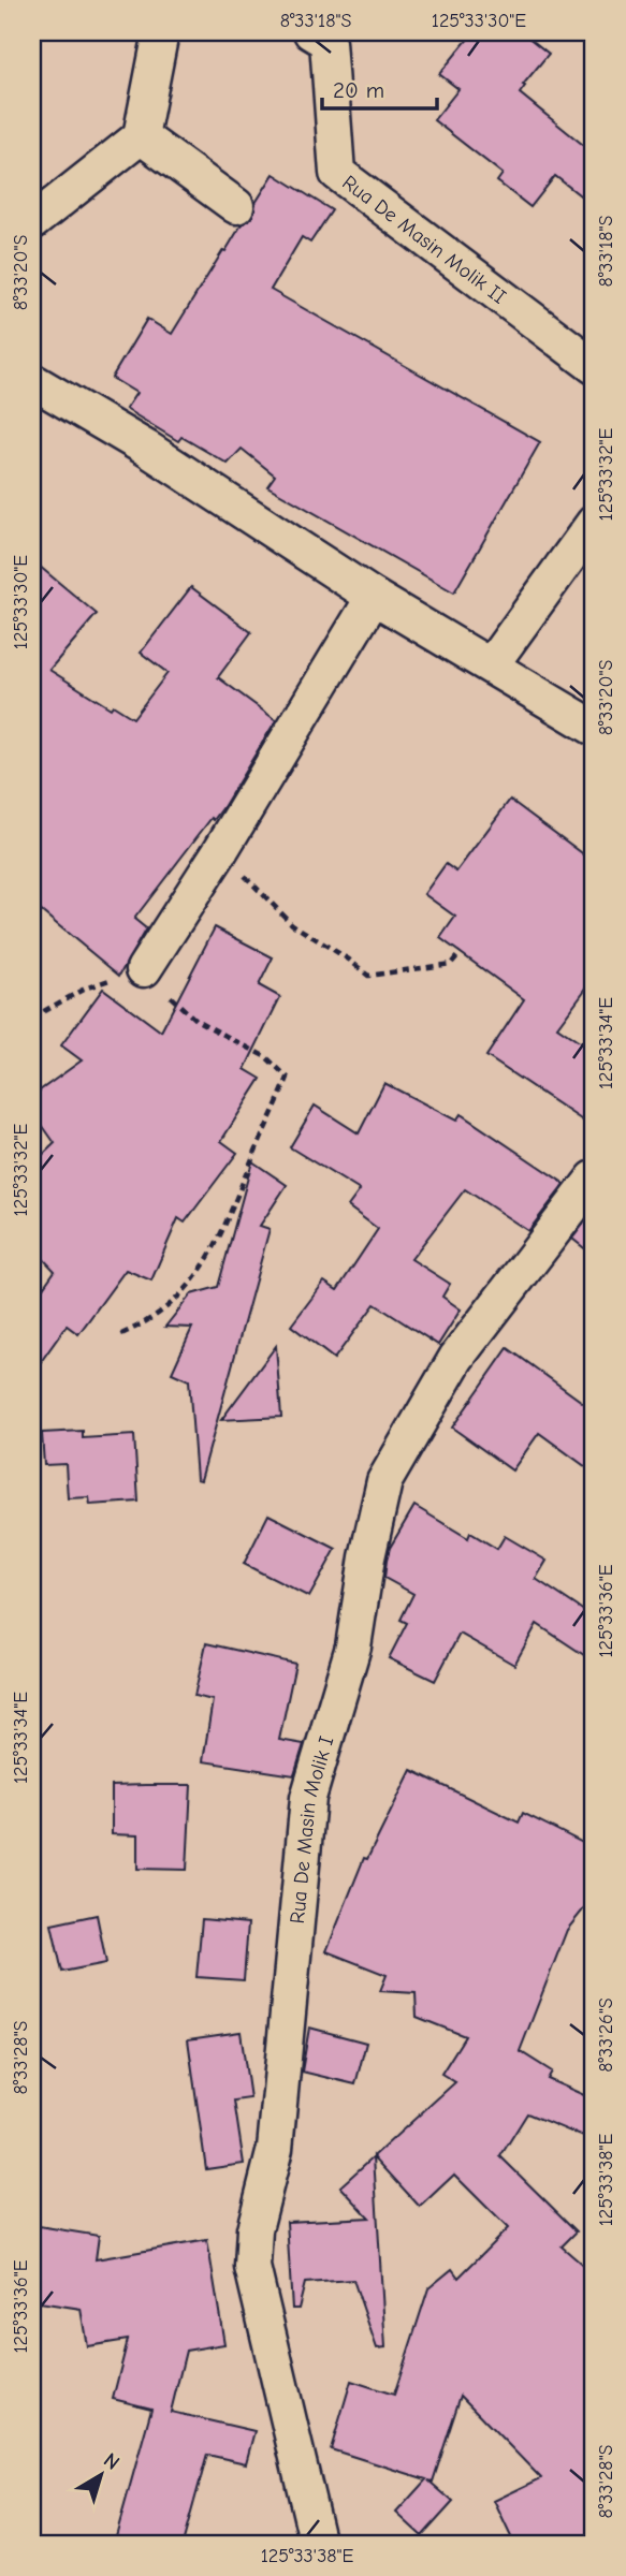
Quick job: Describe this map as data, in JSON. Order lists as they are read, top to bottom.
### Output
{
  "streets": {
    "street": ["Rua De Masin Molik II", "Rua De Masin Molik I"]
  },
  "scale_bar": "20 m",
  "north": "top right",
  "coordinates": [
    "8°33'18\"S",
    "125°33'30\"E",
    "8°33'20\"S",
    "125°33'32\"E",
    "125°33'34\"E",
    "125°33'36\"E",
    "8°33'26\"S",
    "8°33'28\"S",
    "125°33'38\"E"
  ]
}
